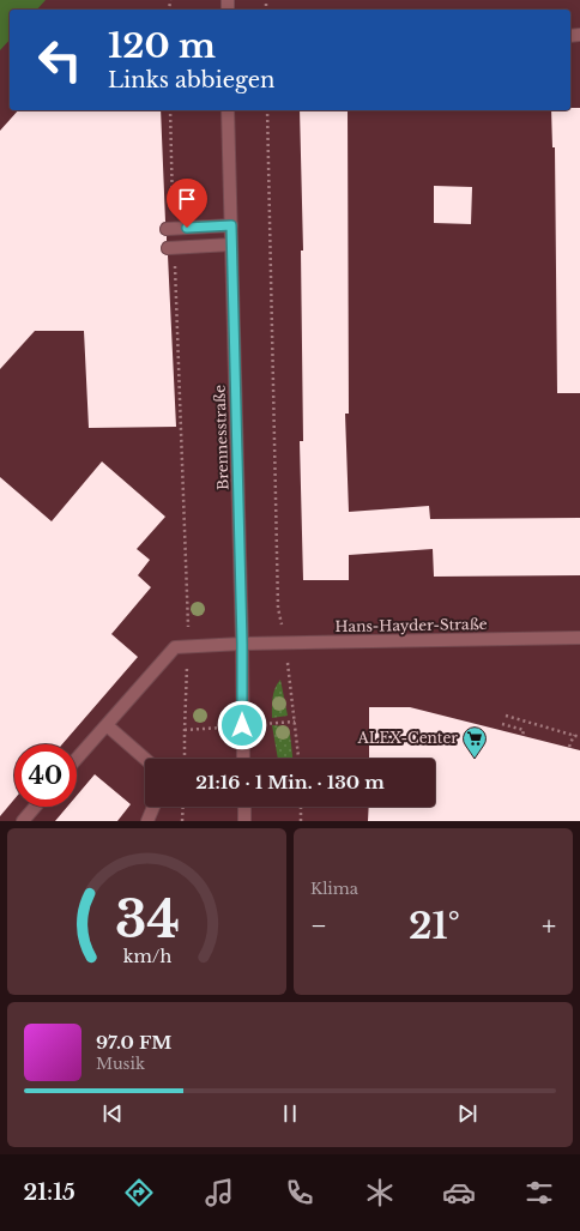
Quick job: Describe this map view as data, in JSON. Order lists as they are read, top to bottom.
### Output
{
  "streets": {
    "street": ["Brennesstraße", "Hans-Hayder-Straße"]
  },
  "crossings": [
    ["Brennesstraße", "Hans-Hayder-Straße"]
  ],
  "places": {
    "supermarket": ["ALEX-Center"]
  },
  "page": {
    "turn": ["120 m", "Links abbiegen"],
    "limit": "40",
    "trip": "21:16 · 1 Min. · 130 m",
    "tile": "Klima",
    "heat": ["−", "21°", "+"],
    "song": ["97.0 FM", "Musik"],
    "tabs": "21:15",
    "gauge": ["34", "km/h"]
  }
}
